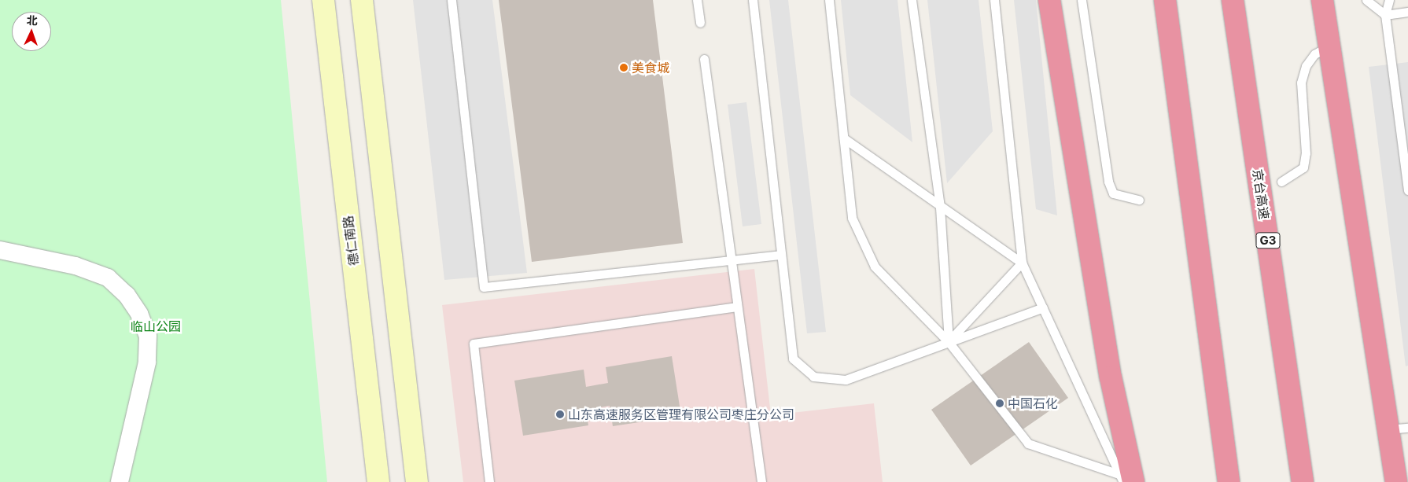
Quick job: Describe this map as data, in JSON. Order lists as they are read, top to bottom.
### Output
{
  "streets": {
    "highway": ["京台高速", "G3"],
    "main road": ["德仁南路"]
  },
  "parks": ["临山公园"],
  "places": ["美食城", "中国石化", "山东高速服务区管理有限公司枣庄分公司"],
  "north": "top"
}
